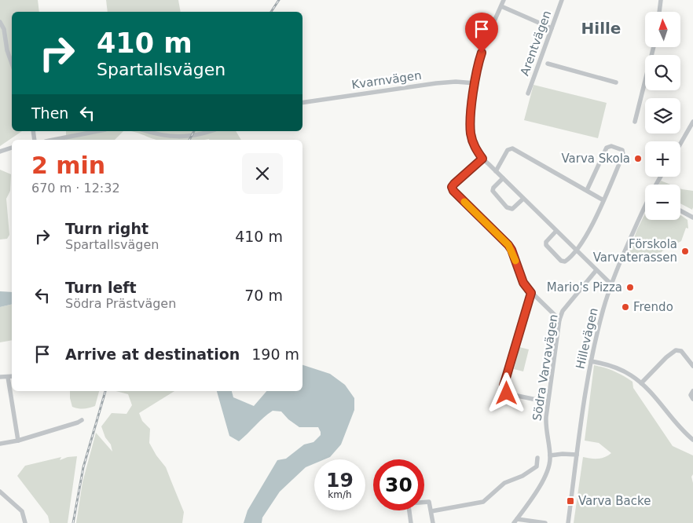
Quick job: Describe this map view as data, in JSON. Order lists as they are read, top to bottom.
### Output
{
  "streets": {
    "street": [
      "Arentvägen",
      "Kvarnvägen",
      "Hillevägen",
      "Södra Varvavägen"
    ]
  },
  "districts": ["Hille"],
  "places": {
    "other": [
      "Varva Skola",
      "Förskola Varvaterassen",
      "Mario's Pizza",
      "Frendo"
    ],
    "transit": ["Varva Backe"]
  },
  "north": "top",
  "page": {
    "map_buttons": ["+", "−"],
    "turn": ["410 m", "Spartallsvägen"],
    "then": "Then",
    "heading": ["2 min", "670 m · 12:32"],
    "list": [
      {
        "name": "Turn right",
        "note": "Spartallsvägen",
        "value": "410 m"
      },
      {
        "name": "Turn left",
        "note": "Södra Prästvägen",
        "value": "70 m"
      },
      {
        "name": "Arrive at destination",
        "value": "190 m"
      }
    ],
    "speed": "19 km/h",
    "limit": "30"
  }
}
